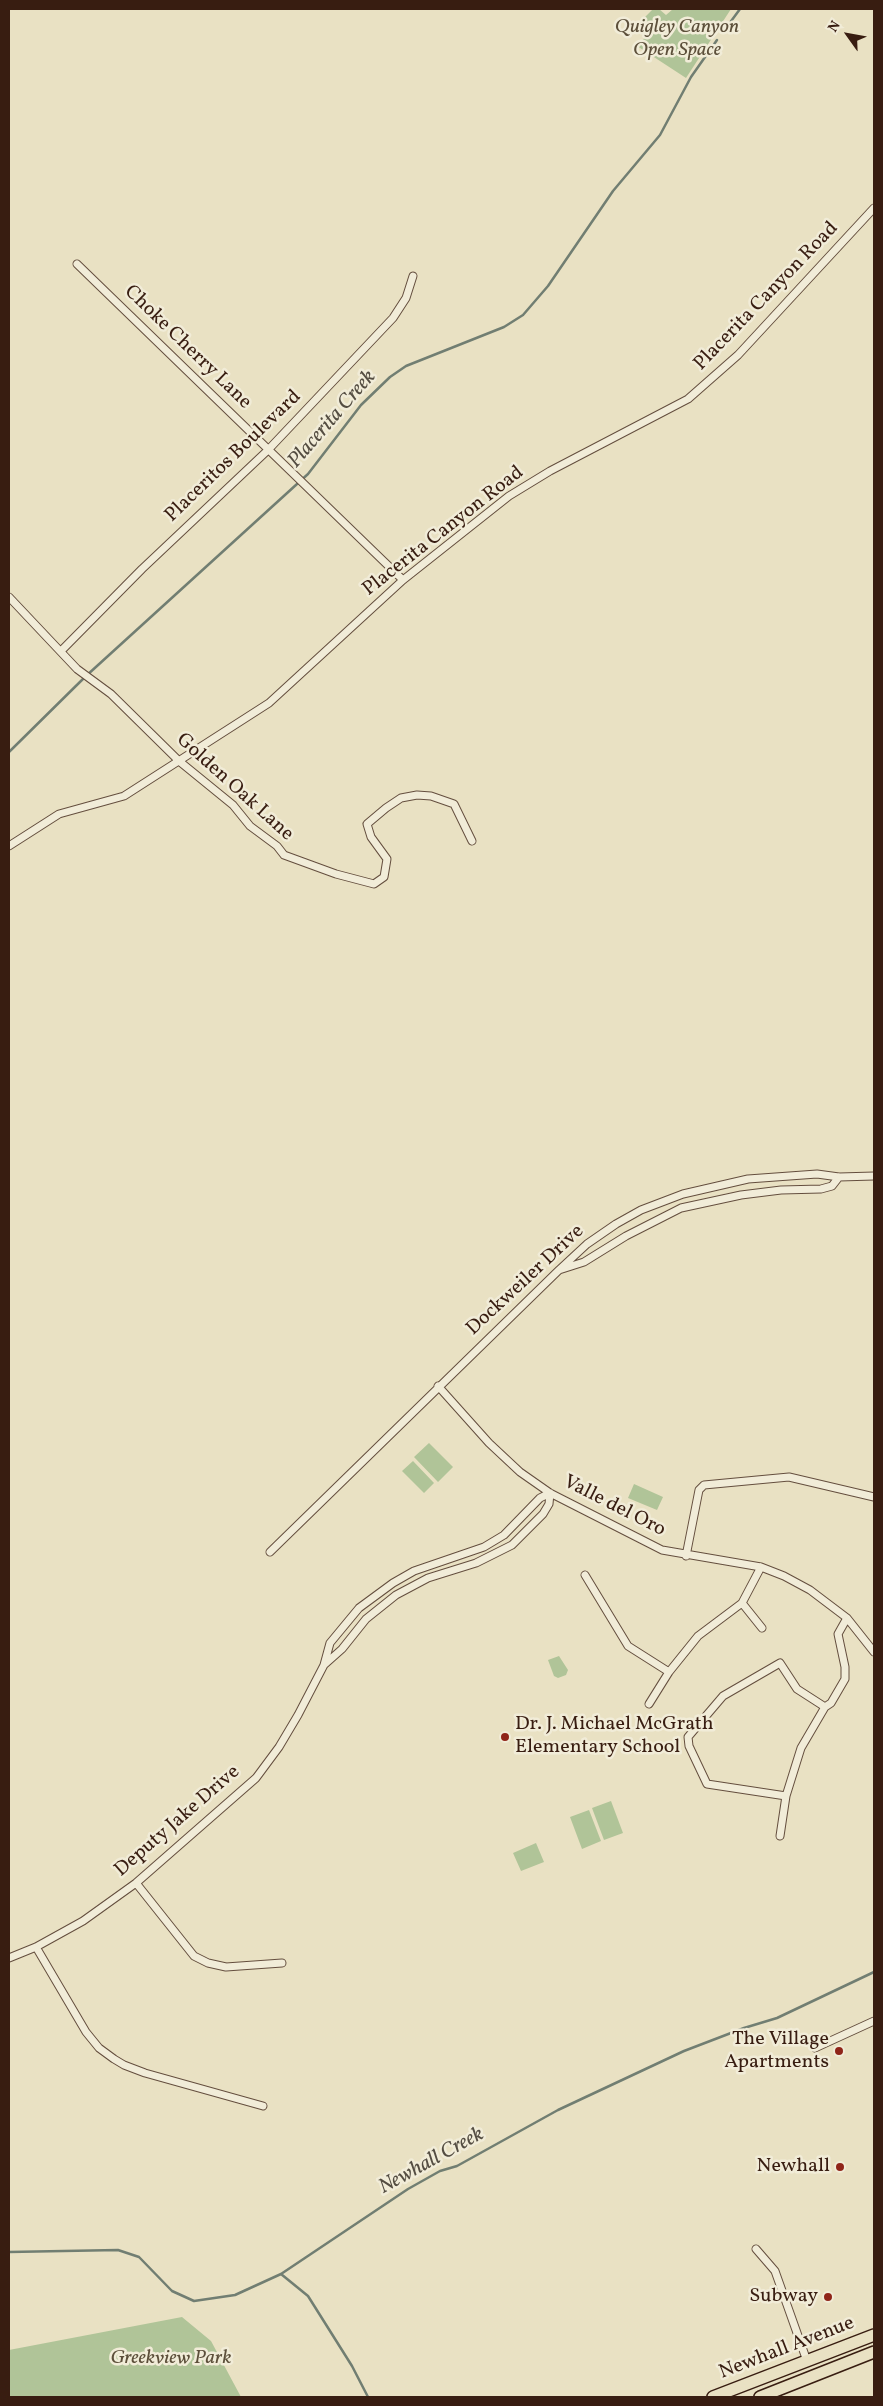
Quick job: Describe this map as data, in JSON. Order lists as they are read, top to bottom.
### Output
{
  "streets": {
    "main road": ["Newhall Avenue"],
    "street": [
      "Placerita Canyon Road",
      "Choke Cherry Lane",
      "Placeritos Boulevard",
      "Golden Oak Lane",
      "Dockweiler Drive",
      "Valle del Oro",
      "Deputy Jake Drive"
    ]
  },
  "crossings": [
    ["Placerita Canyon Road", "Choke Cherry Lane"],
    ["Placerita Canyon Road", "Golden Oak Lane"],
    ["Choke Cherry Lane", "Placeritos Boulevard"],
    ["Placeritos Boulevard", "Golden Oak Lane"],
    ["Dockweiler Drive", "Valle del Oro"],
    ["Valle del Oro", "Deputy Jake Drive"]
  ],
  "water": ["Placerita Creek", "Newhall Creek"],
  "parks": ["Quigley Canyon Open Space", "Greekview Park"],
  "places": [
    "Dr. J. Michael McGrath Elementary School",
    "The Village Apartments",
    "Newhall",
    "Subway"
  ],
  "north": "top left"
}
